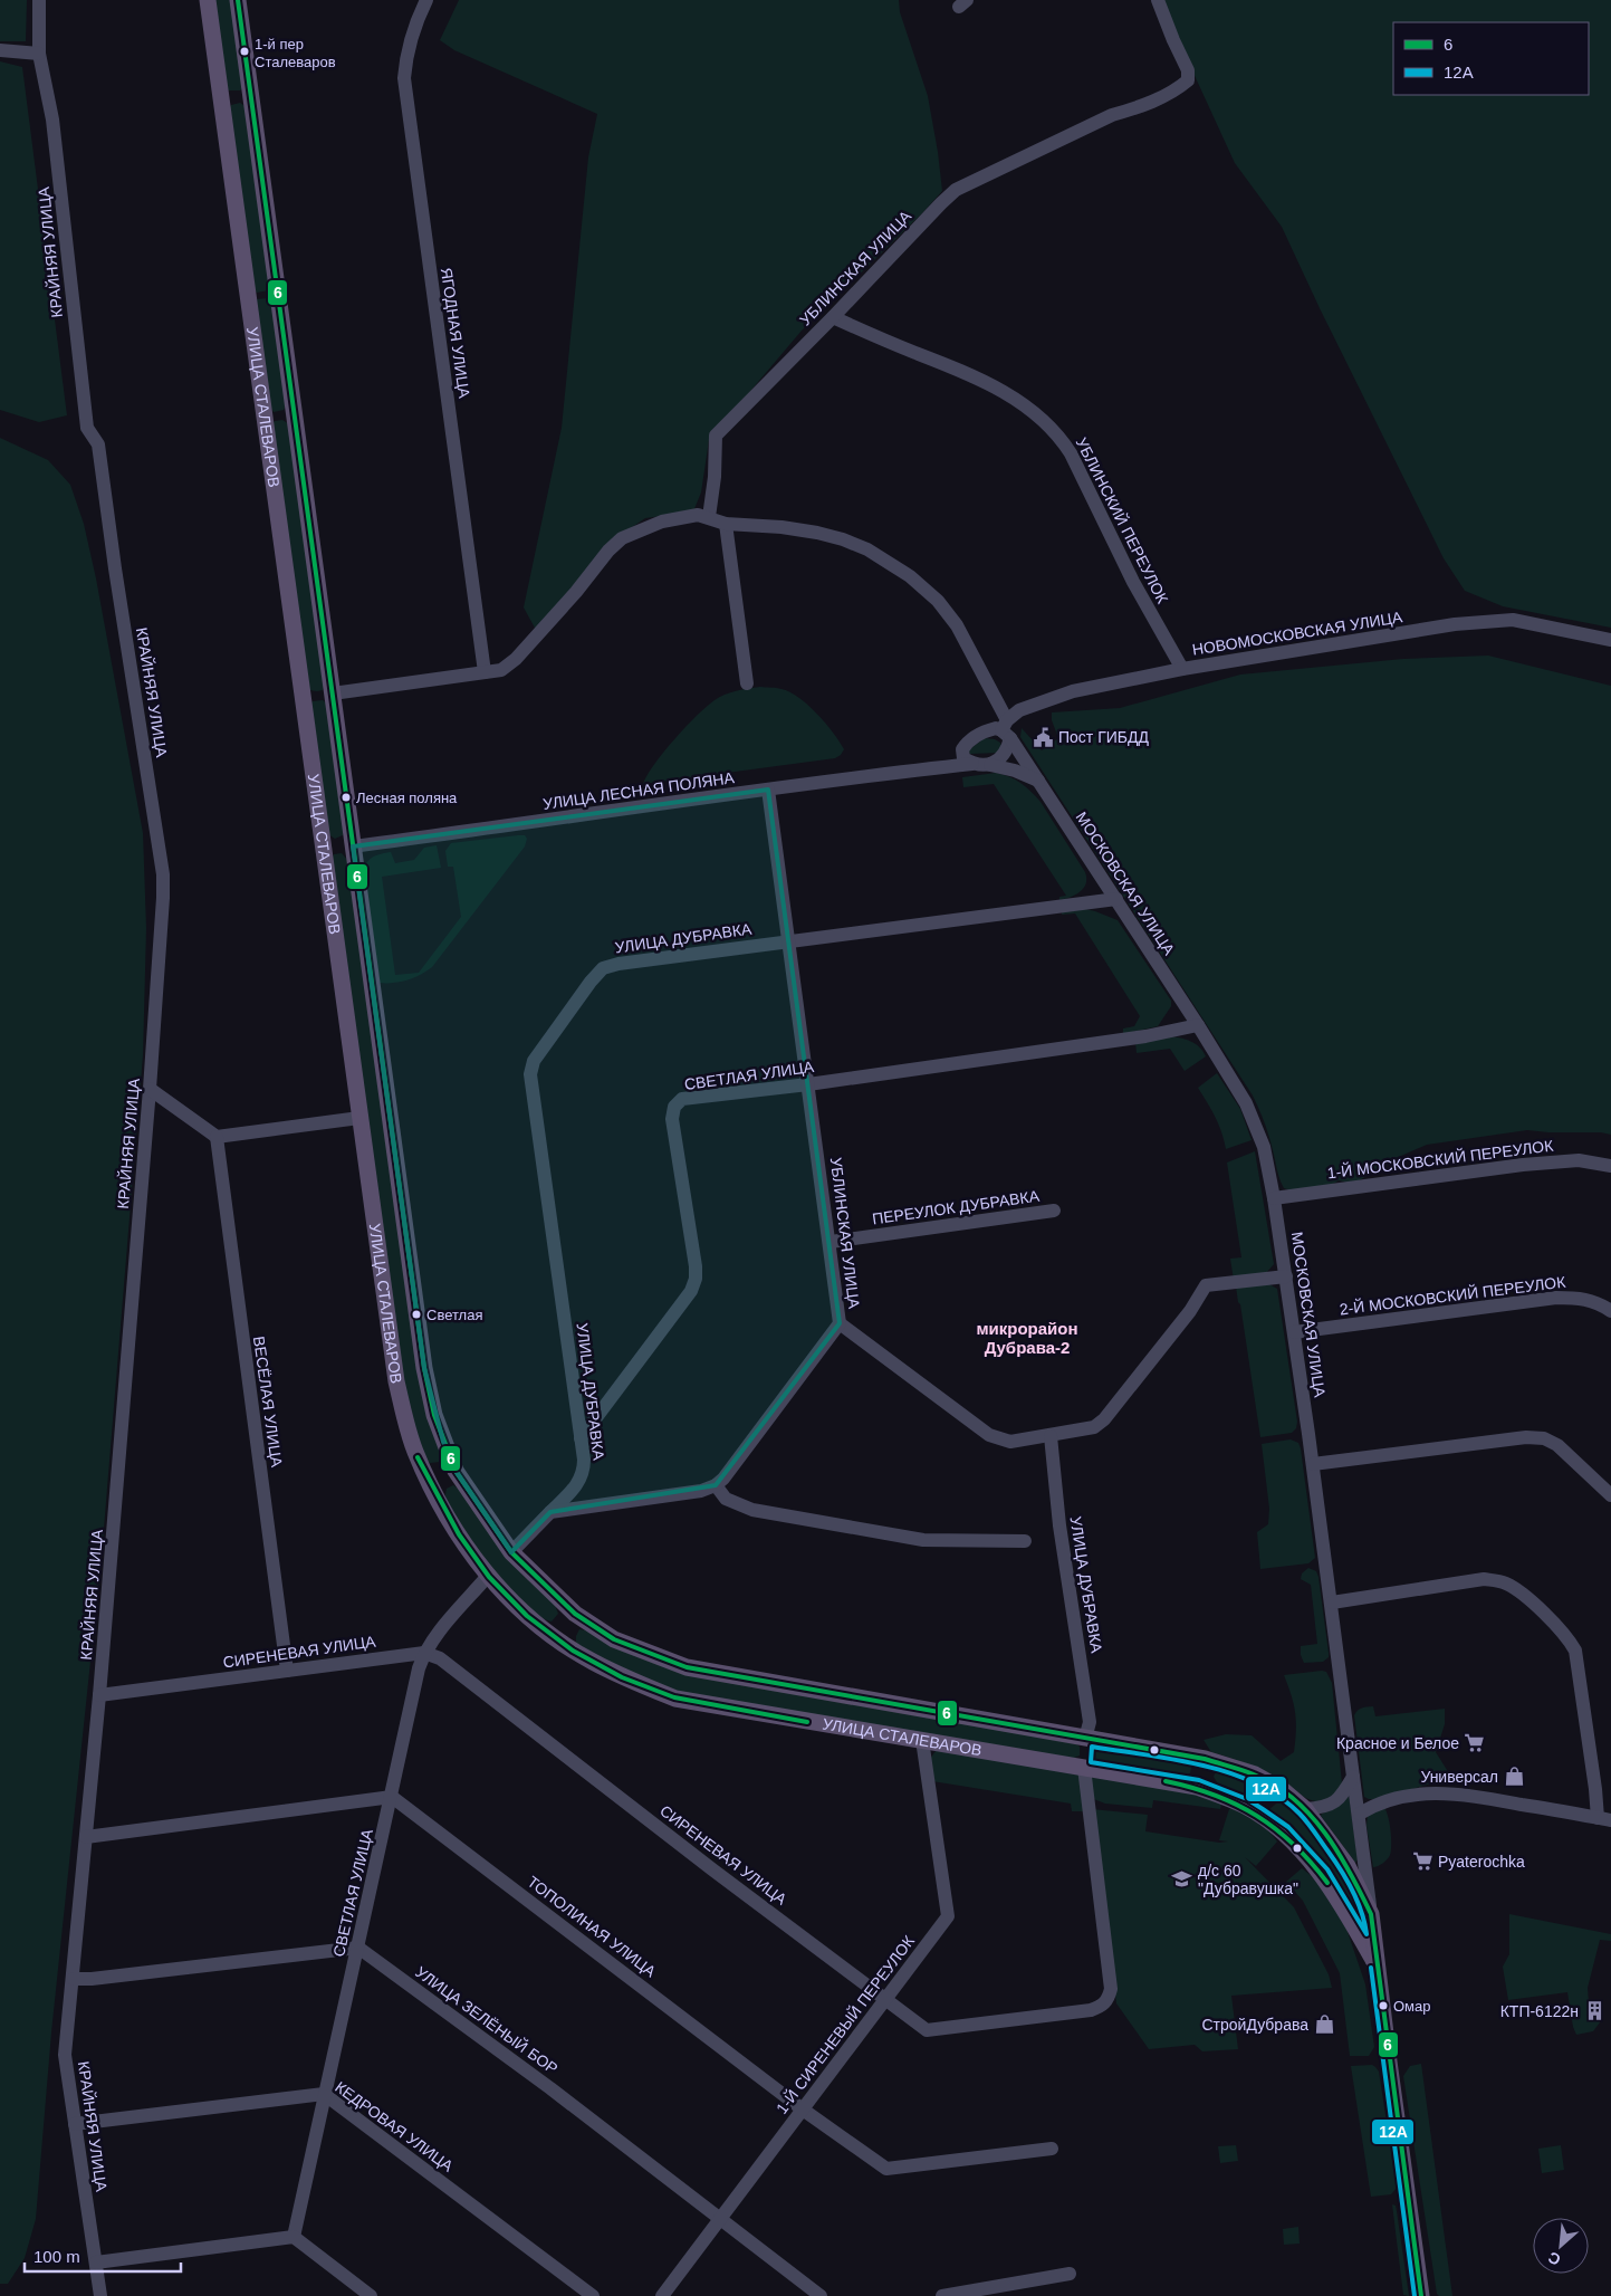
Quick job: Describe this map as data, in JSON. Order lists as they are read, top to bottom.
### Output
{
  "streets": {
    "main road": ["УЛИЦА СТАЛЕВАРОВ"],
    "street": [
      "КРАЙНЯЯ УЛИЦА",
      "УБЛИНСКАЯ УЛИЦА",
      "ЯГОДНАЯ УЛИЦА",
      "УБЛИНСКИЙ ПЕРЕУЛОК",
      "НОВОМОСКОВСКАЯ УЛИЦА",
      "УЛИЦА ЛЕСНАЯ ПОЛЯНА",
      "МОСКОВСКАЯ УЛИЦА",
      "УЛИЦА ДУБРАВКА",
      "СВЕТЛАЯ УЛИЦА",
      "1-Й МОСКОВСКИЙ ПЕРЕУЛОК",
      "ПЕРЕУЛОК ДУБРАВКА",
      "2-Й МОСКОВСКИЙ ПЕРЕУЛОК",
      "ВЕСЁЛАЯ УЛИЦА",
      "СИРЕНЕВАЯ УЛИЦА",
      "ТОПОЛИНАЯ УЛИЦА",
      "УЛИЦА ЗЕЛЁНЫЙ БОР",
      "1-Й СИРЕНЕВЫЙ ПЕРЕУЛОК",
      "КЕДРОВАЯ УЛИЦА"
    ]
  },
  "crossings": [
    ["КРАЙНЯЯ УЛИЦА", "СИРЕНЕВАЯ УЛИЦА"],
    ["КРАЙНЯЯ УЛИЦА", "КЕДРОВАЯ УЛИЦА"],
    ["УБЛИНСКАЯ УЛИЦА", "УБЛИНСКИЙ ПЕРЕУЛОК"],
    ["УБЛИНСКАЯ УЛИЦА", "УЛИЦА ЛЕСНАЯ ПОЛЯНА"],
    ["УБЛИНСКАЯ УЛИЦА", "МОСКОВСКАЯ УЛИЦА"],
    ["УБЛИНСКАЯ УЛИЦА", "УЛИЦА ДУБРАВКА"],
    ["УБЛИНСКАЯ УЛИЦА", "СВЕТЛАЯ УЛИЦА"],
    ["УБЛИНСКАЯ УЛИЦА", "ПЕРЕУЛОК ДУБРАВКА"],
    ["ЯГОДНАЯ УЛИЦА", "МОСКОВСКАЯ УЛИЦА"],
    ["УЛИЦА СТАЛЕВАРОВ", "УЛИЦА ЛЕСНАЯ ПОЛЯНА"],
    ["УЛИЦА СТАЛЕВАРОВ", "МОСКОВСКАЯ УЛИЦА"],
    ["УЛИЦА СТАЛЕВАРОВ", "УЛИЦА ДУБРАВКА"],
    ["УЛИЦА СТАЛЕВАРОВ", "СВЕТЛАЯ УЛИЦА"],
    ["УЛИЦА СТАЛЕВАРОВ", "СИРЕНЕВАЯ УЛИЦА"],
    ["УЛИЦА СТАЛЕВАРОВ", "1-Й СИРЕНЕВЫЙ ПЕРЕУЛОК"],
    ["УБЛИНСКИЙ ПЕРЕУЛОК", "НОВОМОСКОВСКАЯ УЛИЦА"],
    ["НОВОМОСКОВСКАЯ УЛИЦА", "УЛИЦА ЛЕСНАЯ ПОЛЯНА"],
    ["НОВОМОСКОВСКАЯ УЛИЦА", "МОСКОВСКАЯ УЛИЦА"],
    ["УЛИЦА ЛЕСНАЯ ПОЛЯНА", "МОСКОВСКАЯ УЛИЦА"],
    ["МОСКОВСКАЯ УЛИЦА", "УЛИЦА ДУБРАВКА"],
    ["МОСКОВСКАЯ УЛИЦА", "СВЕТЛАЯ УЛИЦА"],
    ["МОСКОВСКАЯ УЛИЦА", "1-Й МОСКОВСКИЙ ПЕРЕУЛОК"],
    ["МОСКОВСКАЯ УЛИЦА", "2-Й МОСКОВСКИЙ ПЕРЕУЛОК"],
    ["УЛИЦА ДУБРАВКА", "СВЕТЛАЯ УЛИЦА"],
    ["СВЕТЛАЯ УЛИЦА", "СИРЕНЕВАЯ УЛИЦА"],
    ["СВЕТЛАЯ УЛИЦА", "ТОПОЛИНАЯ УЛИЦА"],
    ["СВЕТЛАЯ УЛИЦА", "УЛИЦА ЗЕЛЁНЫЙ БОР"],
    ["СВЕТЛАЯ УЛИЦА", "КЕДРОВАЯ УЛИЦА"],
    ["ВЕСЁЛАЯ УЛИЦА", "СИРЕНЕВАЯ УЛИЦА"],
    ["СИРЕНЕВАЯ УЛИЦА", "1-Й СИРЕНЕВЫЙ ПЕРЕУЛОК"],
    ["ТОПОЛИНАЯ УЛИЦА", "1-Й СИРЕНЕВЫЙ ПЕРЕУЛОК"],
    ["УЛИЦА ЗЕЛЁНЫЙ БОР", "1-Й СИРЕНЕВЫЙ ПЕРЕУЛОК"]
  ],
  "districts": ["микрорайон Дубрава-2"],
  "places": {
    "other": [
      "1-й пер Сталеваров",
      "Лесная поляна",
      "Светлая",
      "Омар"
    ],
    "public building": ["Пост ГИБДД"],
    "supermarket": ["Красное и Белое", "Pyaterochka"],
    "shop": ["Универсал", "СтройДубрава"],
    "school or university": ["д/с 60 \"Дубравушка\""],
    "building": ["КТП-6122н"]
  },
  "lines": ["transit line 6", "transit line 12А"],
  "legend": ["6", "12А"],
  "scale_bar": "100 m",
  "north": "bottom left"
}
